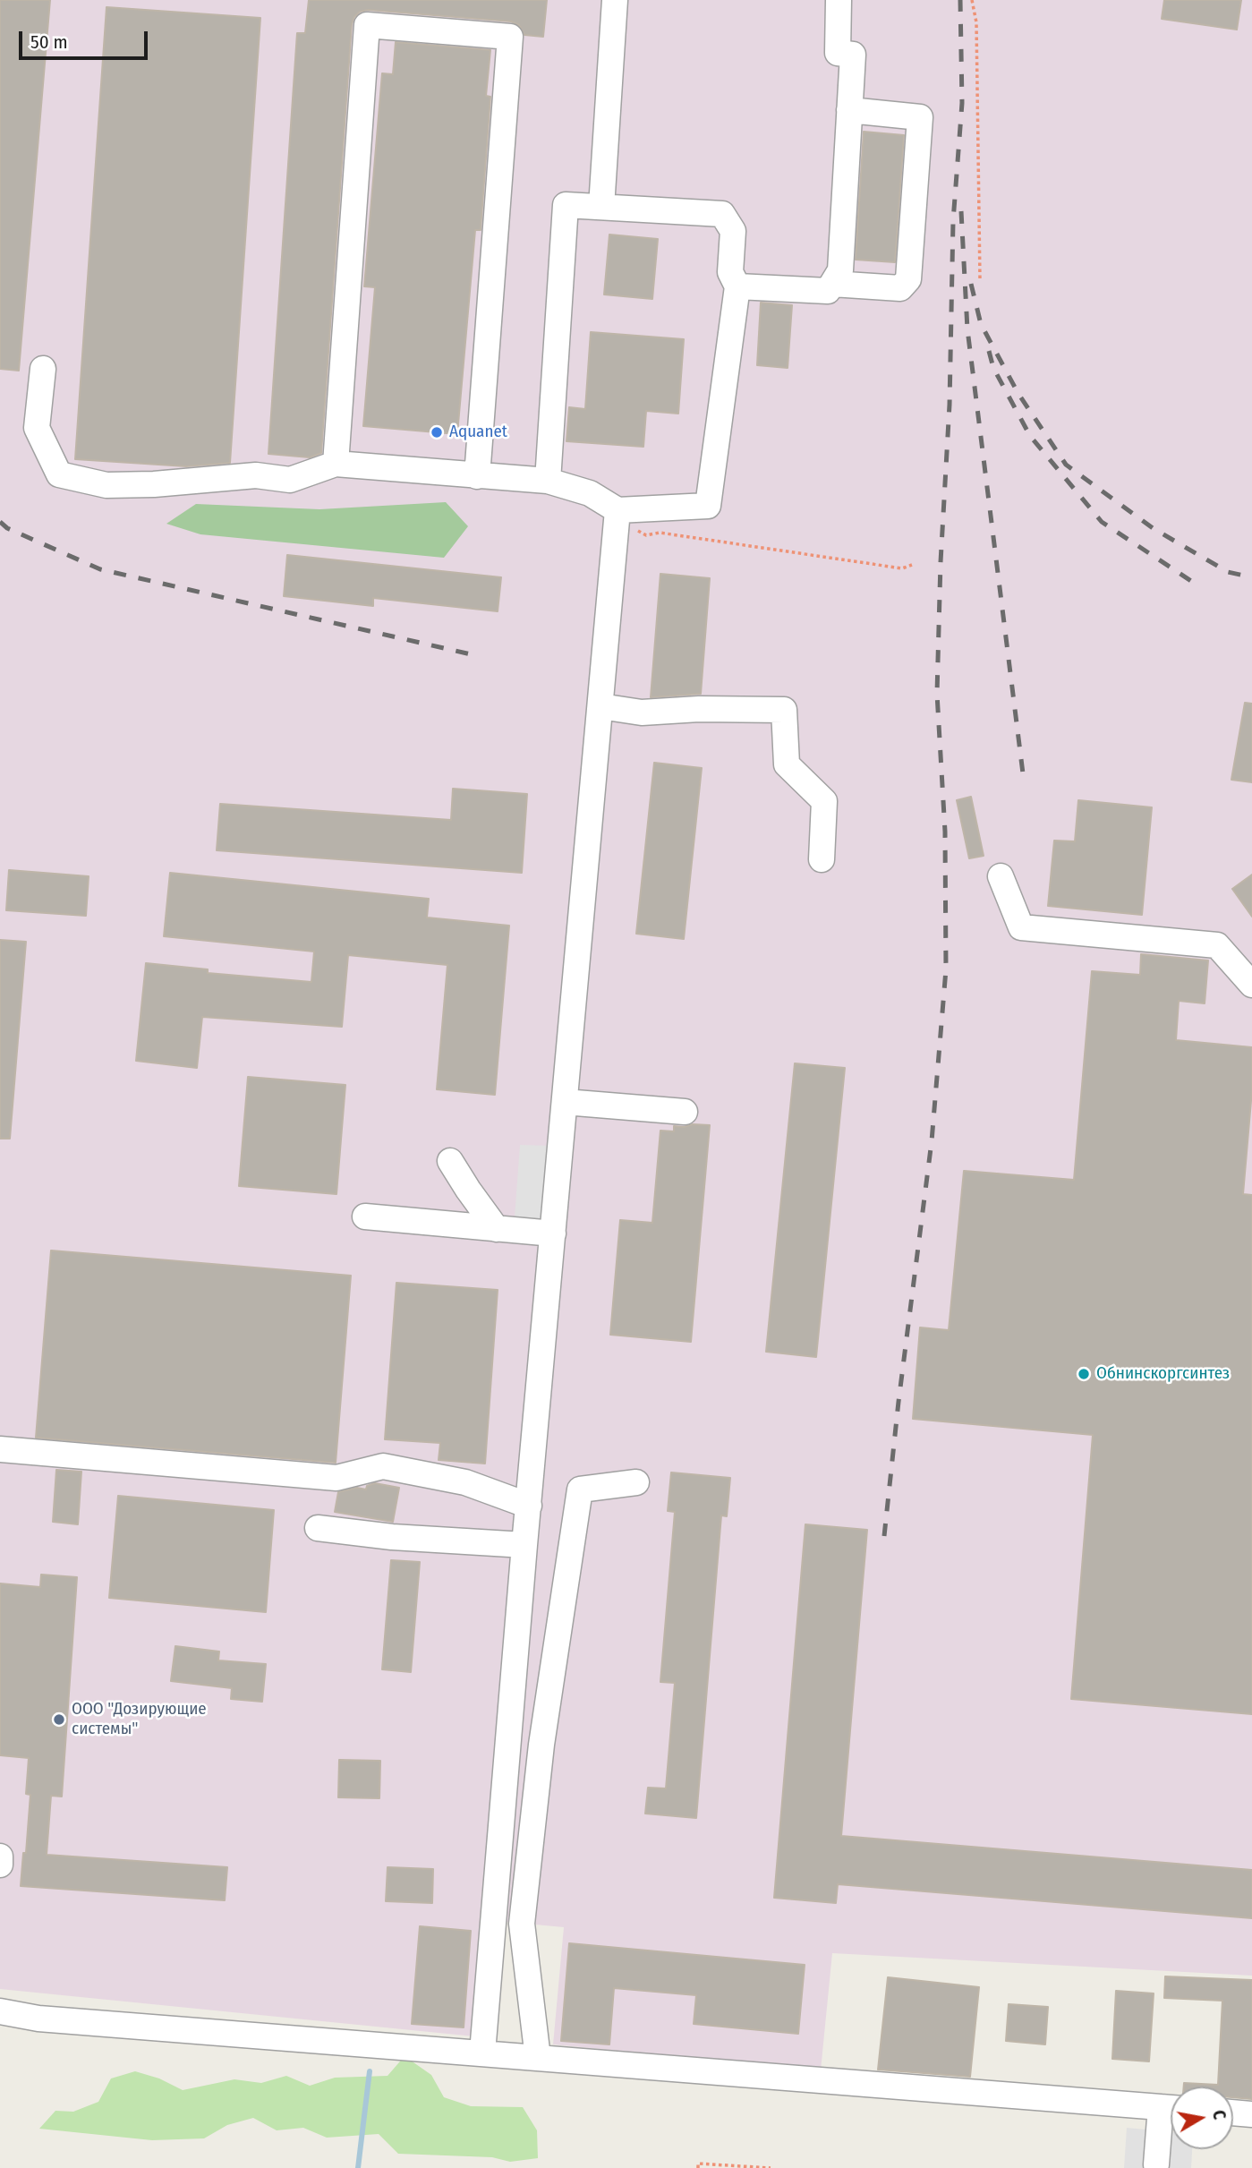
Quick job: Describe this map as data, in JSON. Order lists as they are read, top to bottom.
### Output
{
  "places": ["Aquanet", "Обнинскоргсинтез", "ООО \"Дозирующие системы\""],
  "scale_bar": "50 m",
  "north": "right"
}
